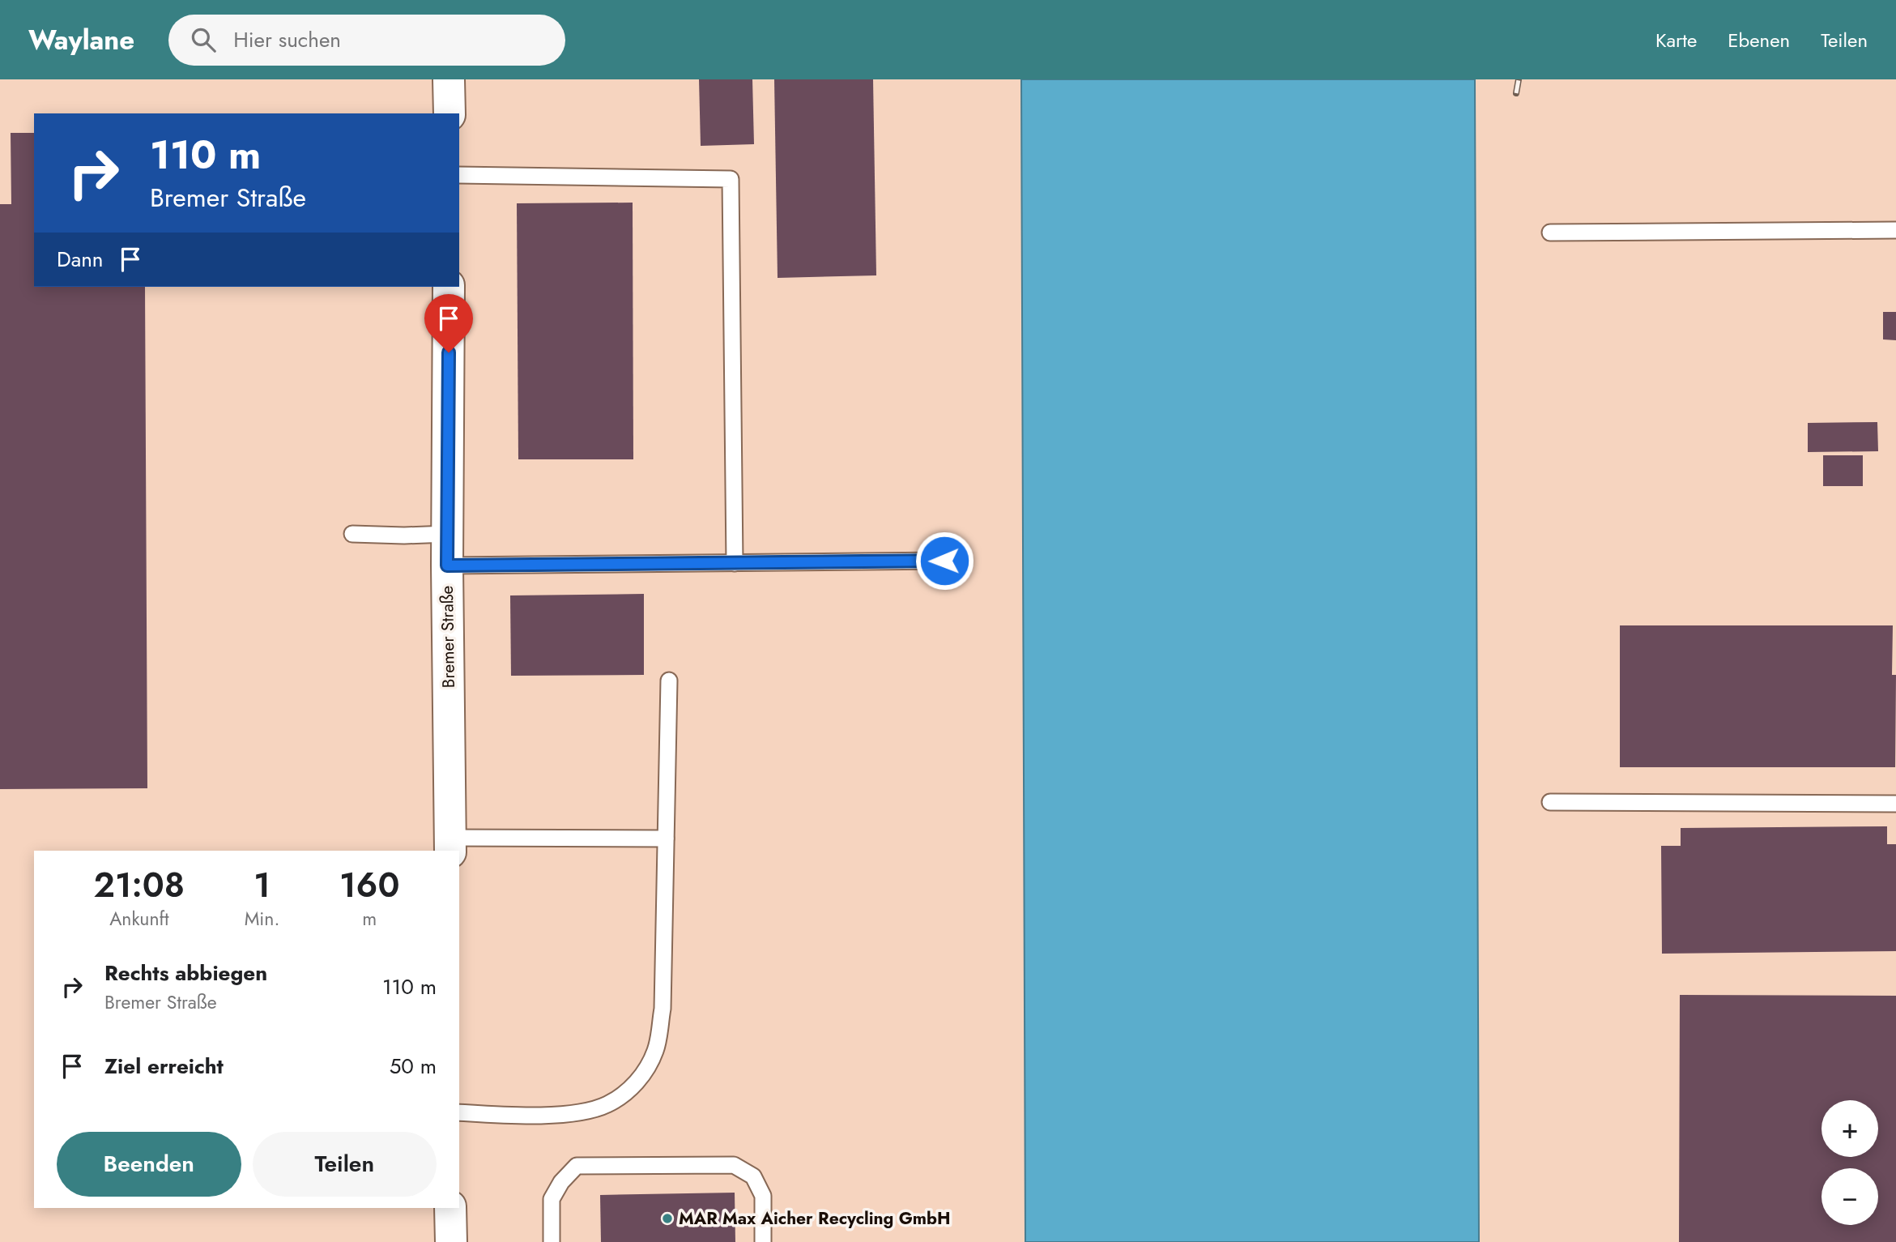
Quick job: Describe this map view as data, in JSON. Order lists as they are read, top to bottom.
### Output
{
  "streets": {
    "street": ["Bremer Straße"]
  },
  "places": ["MAR Max Aicher Recycling GmbH"],
  "page": {
    "header": "Waylane",
    "search": "Hier suchen",
    "nav": ["Karte", "Ebenen", "Teilen"],
    "turn": ["110 m", "Bremer Straße"],
    "then": "Dann",
    "eta": [
      "21:08",
      "Ankunft",
      "1",
      "Min.",
      "160",
      "m"
    ],
    "list": [
      {
        "name": "Rechts abbiegen",
        "note": "Bremer Straße",
        "value": "110 m"
      },
      {
        "name": "Ziel erreicht",
        "value": "50 m"
      }
    ],
    "map_buttons": ["+", "−"],
    "buttons": ["Beenden", "Teilen"]
  }
}
